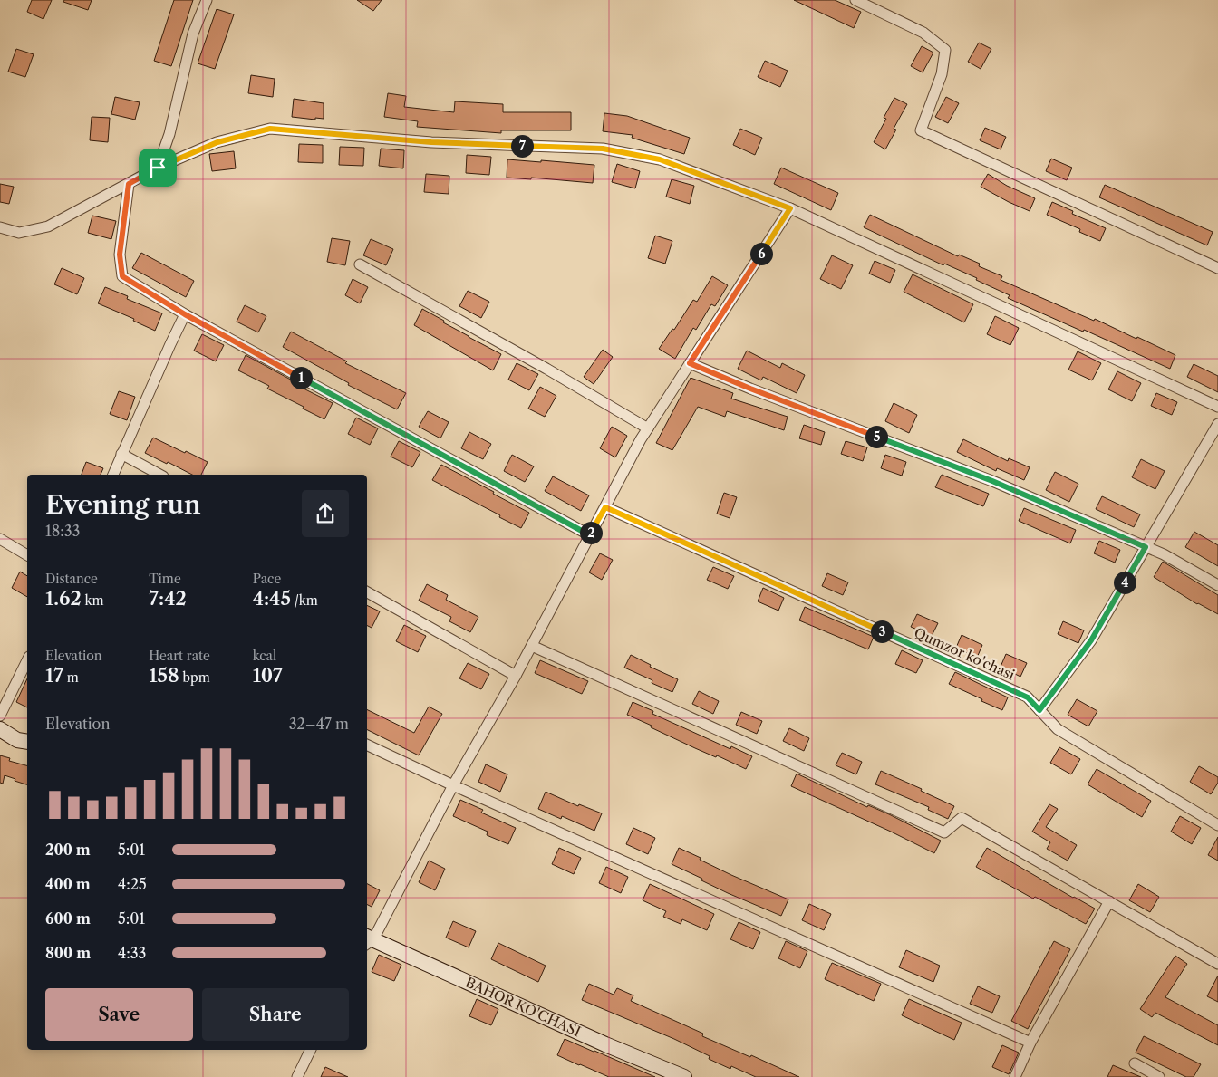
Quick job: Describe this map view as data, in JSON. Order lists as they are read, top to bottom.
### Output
{
  "streets": {
    "street": ["Qumzor ko'chasi", "BAHOR KO'CHASI"]
  },
  "page": {
    "pins": [
      "7",
      "6",
      "1",
      "5",
      "2",
      "4",
      "3"
    ],
    "heading": ["Evening run", "18:33"],
    "stats": [
      ["Distance", "1.62 km"],
      ["Time", "7:42"],
      ["Pace", "4:45 /km"],
      ["Elevation", "17 m"],
      ["Heart rate", "158 bpm"],
      ["kcal", "107"]
    ],
    "chart": ["Elevation", "32–47 m"],
    "list": [
      {
        "name": "200 m",
        "note": "5:01"
      },
      {
        "name": "400 m",
        "note": "4:25"
      },
      {
        "name": "600 m",
        "note": "5:01"
      },
      {
        "name": "800 m",
        "note": "4:33"
      }
    ],
    "buttons": ["Save", "Share"]
  }
}
